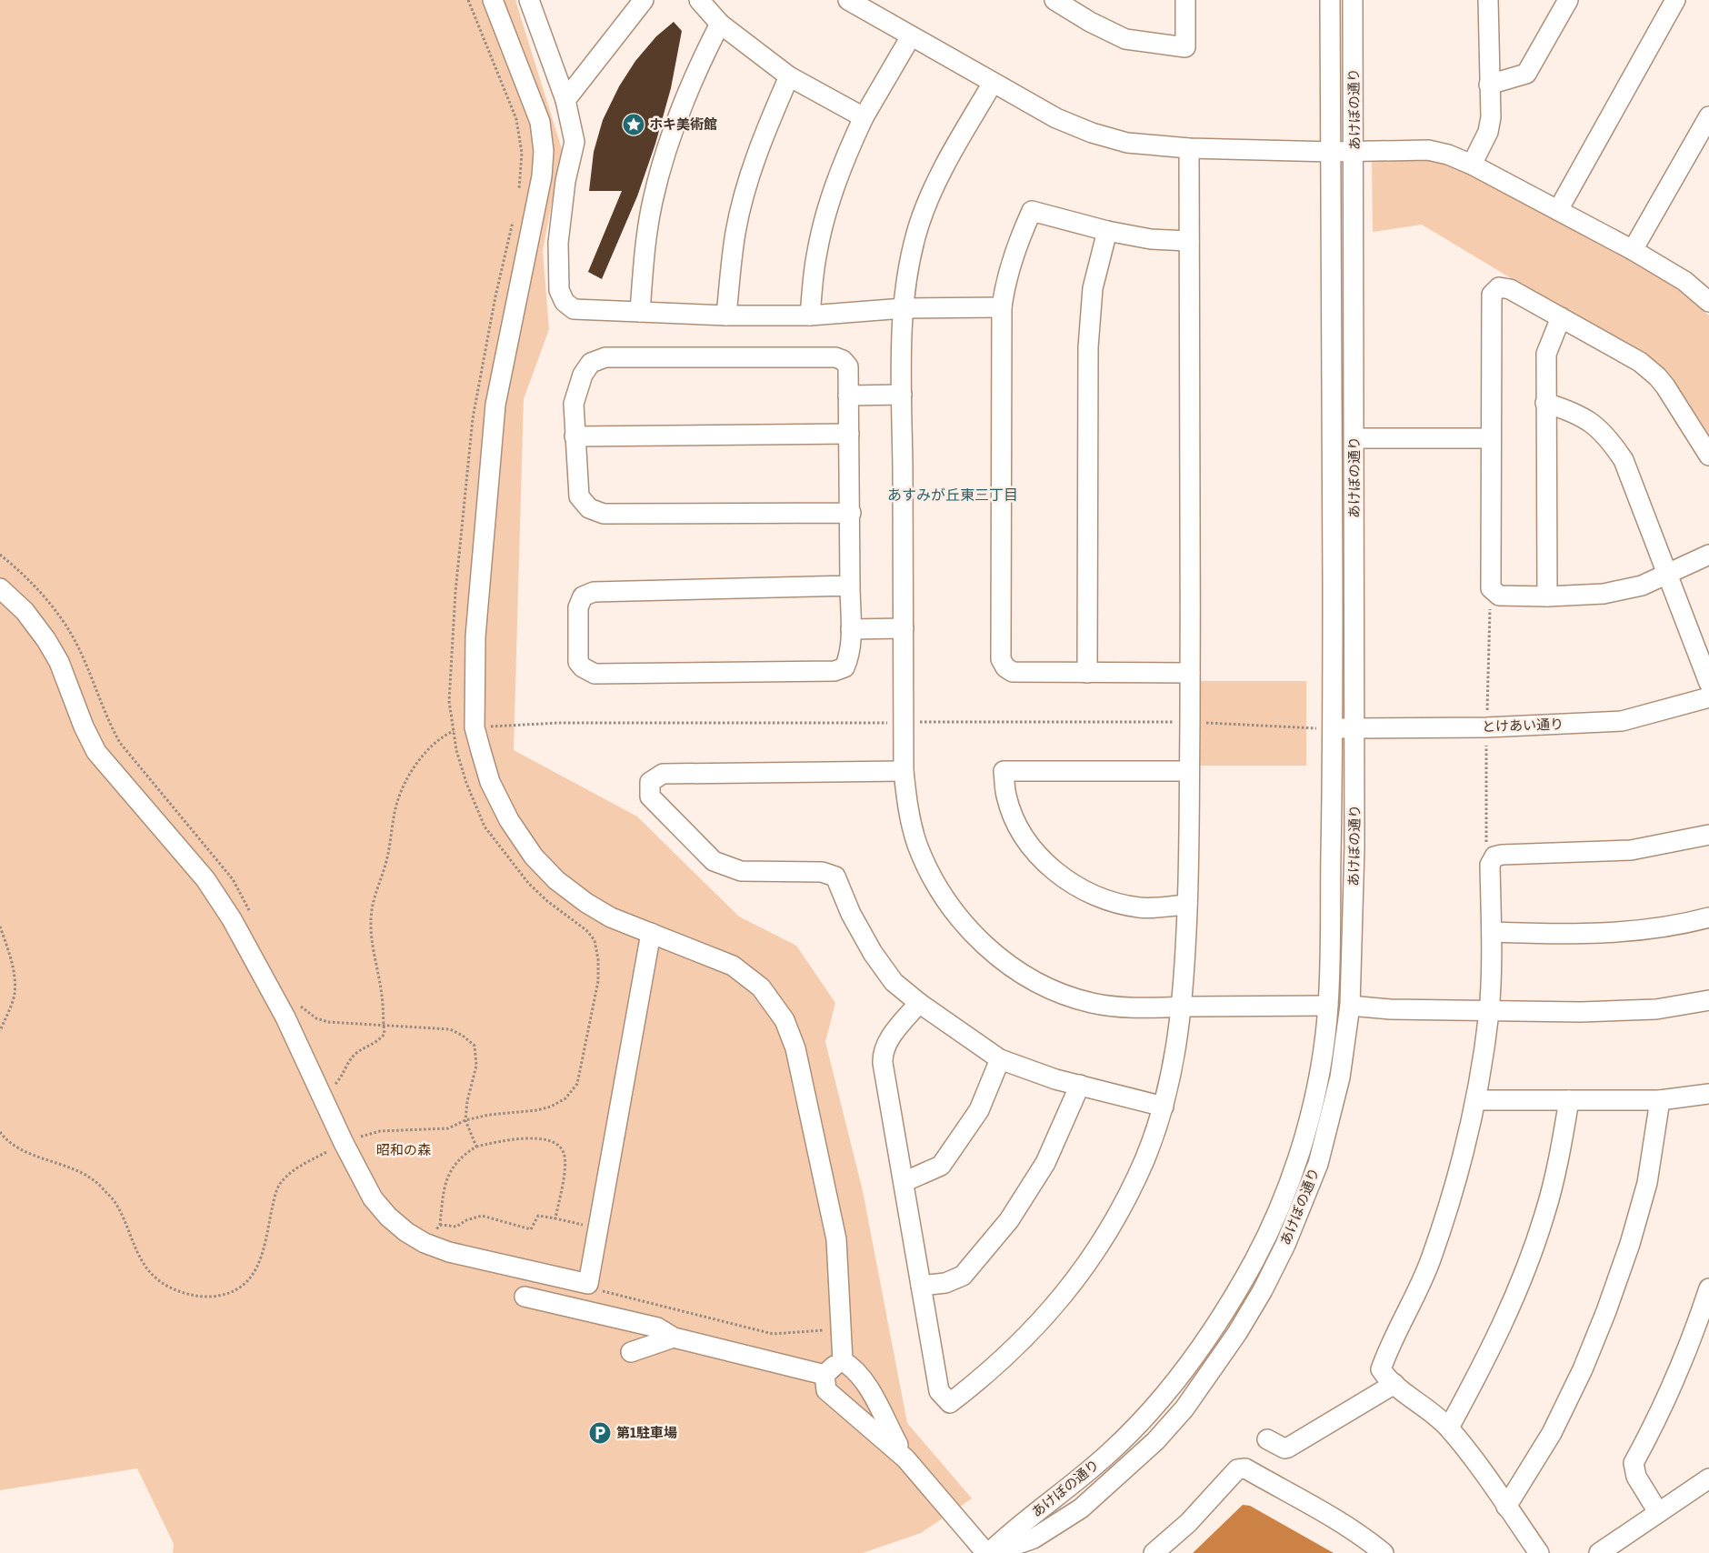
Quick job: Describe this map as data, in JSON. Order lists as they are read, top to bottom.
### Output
{
  "streets": {
    "street": ["あけぼの通り", "とけあい通り"]
  },
  "crossings": [
    ["あけぼの通り", "とけあい通り"]
  ],
  "districts": ["あすみが丘東三丁目"],
  "parks": ["昭和の森"],
  "places": {
    "place": ["ホキ美術館"],
    "parking": ["第1駐車場"]
  }
}
